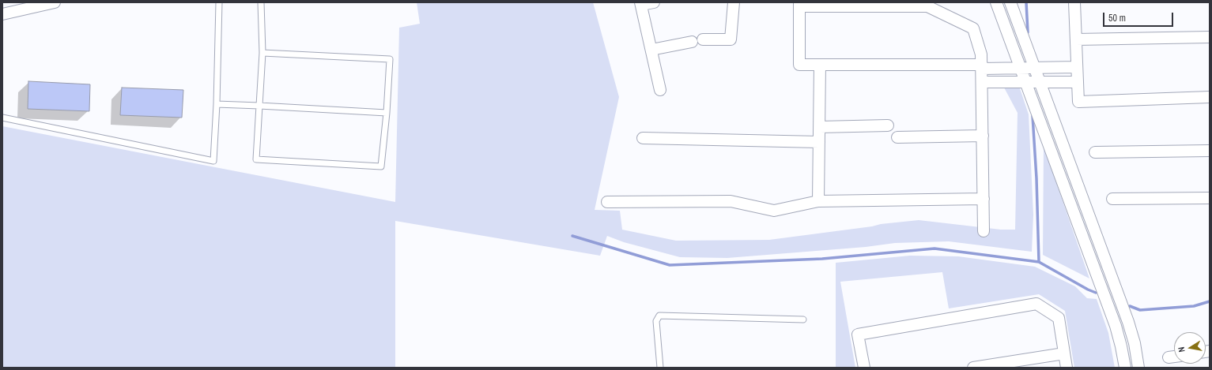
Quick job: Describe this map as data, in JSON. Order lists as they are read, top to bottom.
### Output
{
  "scale_bar": "50 m",
  "north": "left"
}
